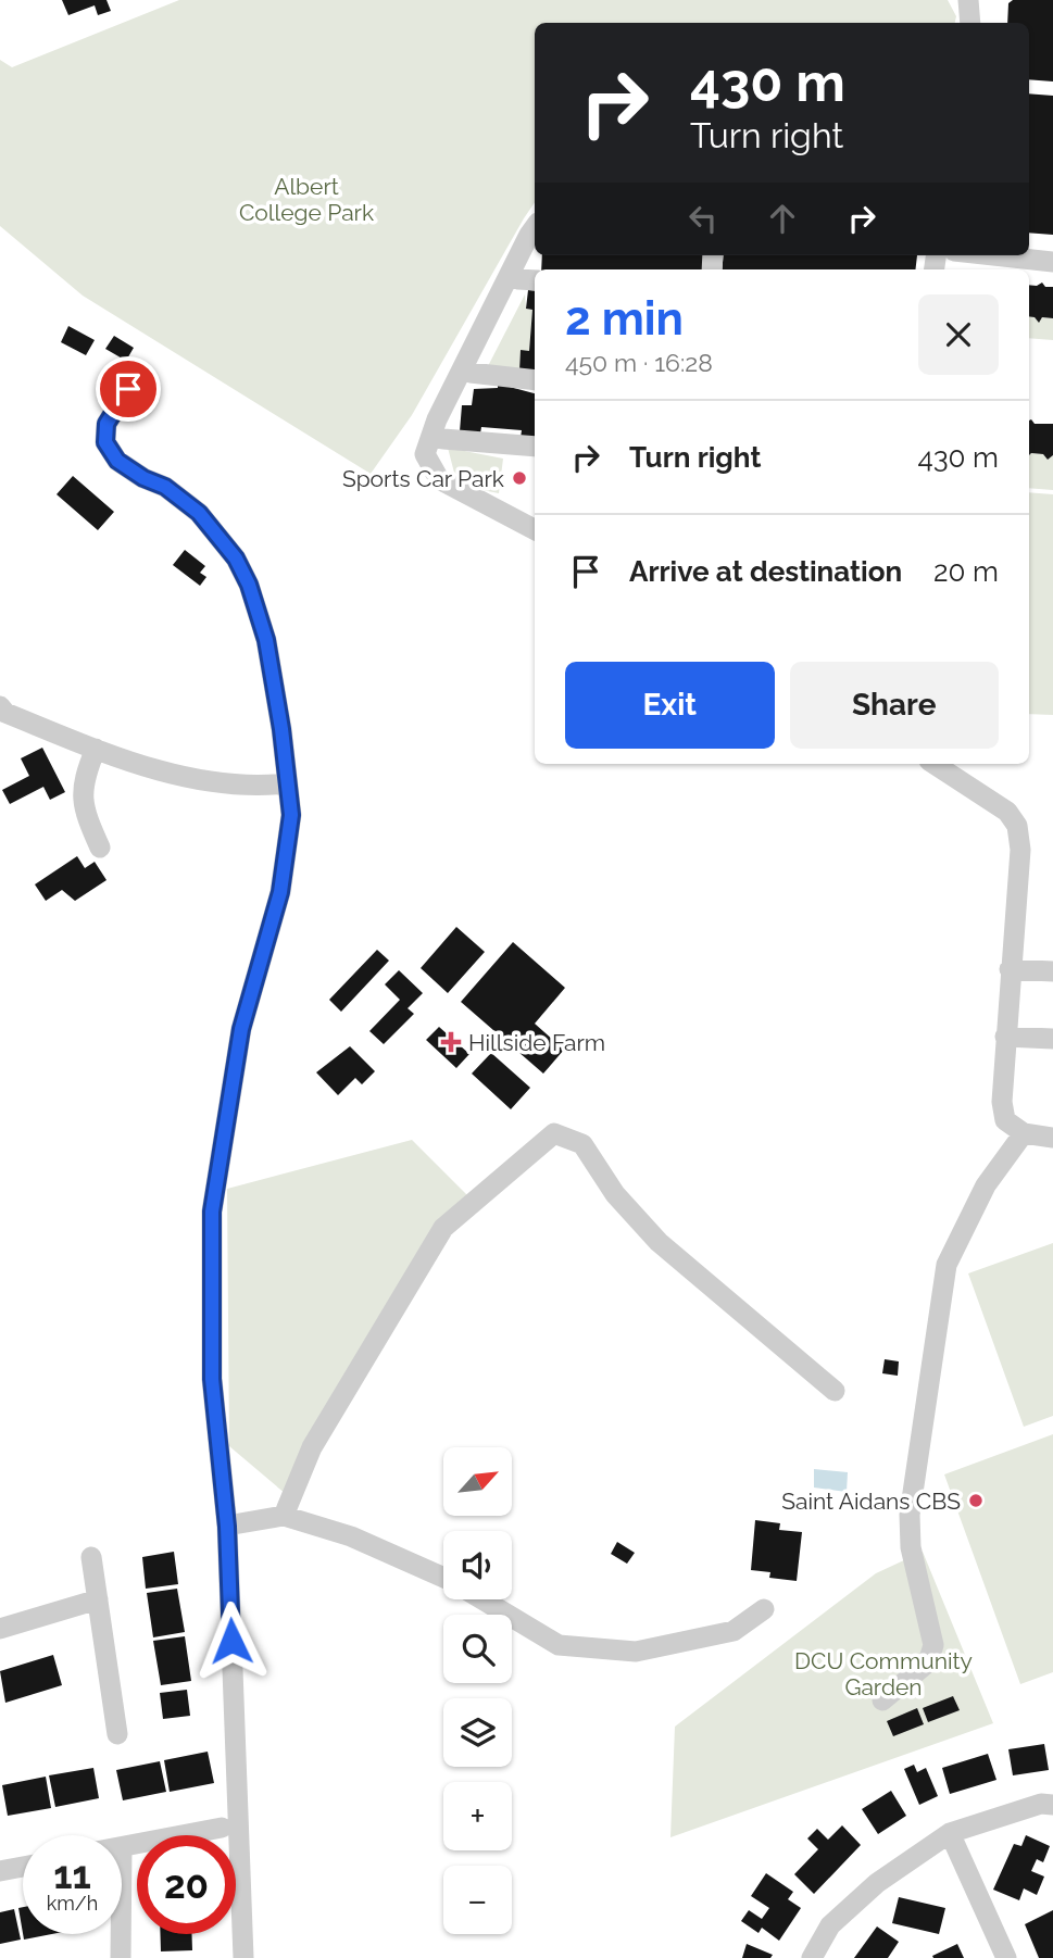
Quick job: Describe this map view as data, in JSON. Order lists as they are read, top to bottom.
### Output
{
  "parks": ["Albert College Park", "DCU Community Garden"],
  "places": {
    "other": ["Sports Car Park", "Saint Aidans CBS"],
    "health": ["Hillside Farm"]
  },
  "north": "top right",
  "page": {
    "turn": ["430 m", "Turn right"],
    "heading": ["2 min", "450 m · 16:28"],
    "list": [
      {
        "name": "Turn right",
        "value": "430 m"
      },
      {
        "name": "Arrive at destination",
        "value": "20 m"
      }
    ],
    "buttons": ["Exit", "Share"],
    "map_buttons": ["+", "−"],
    "speed": "11 km/h",
    "limit": "20"
  }
}
